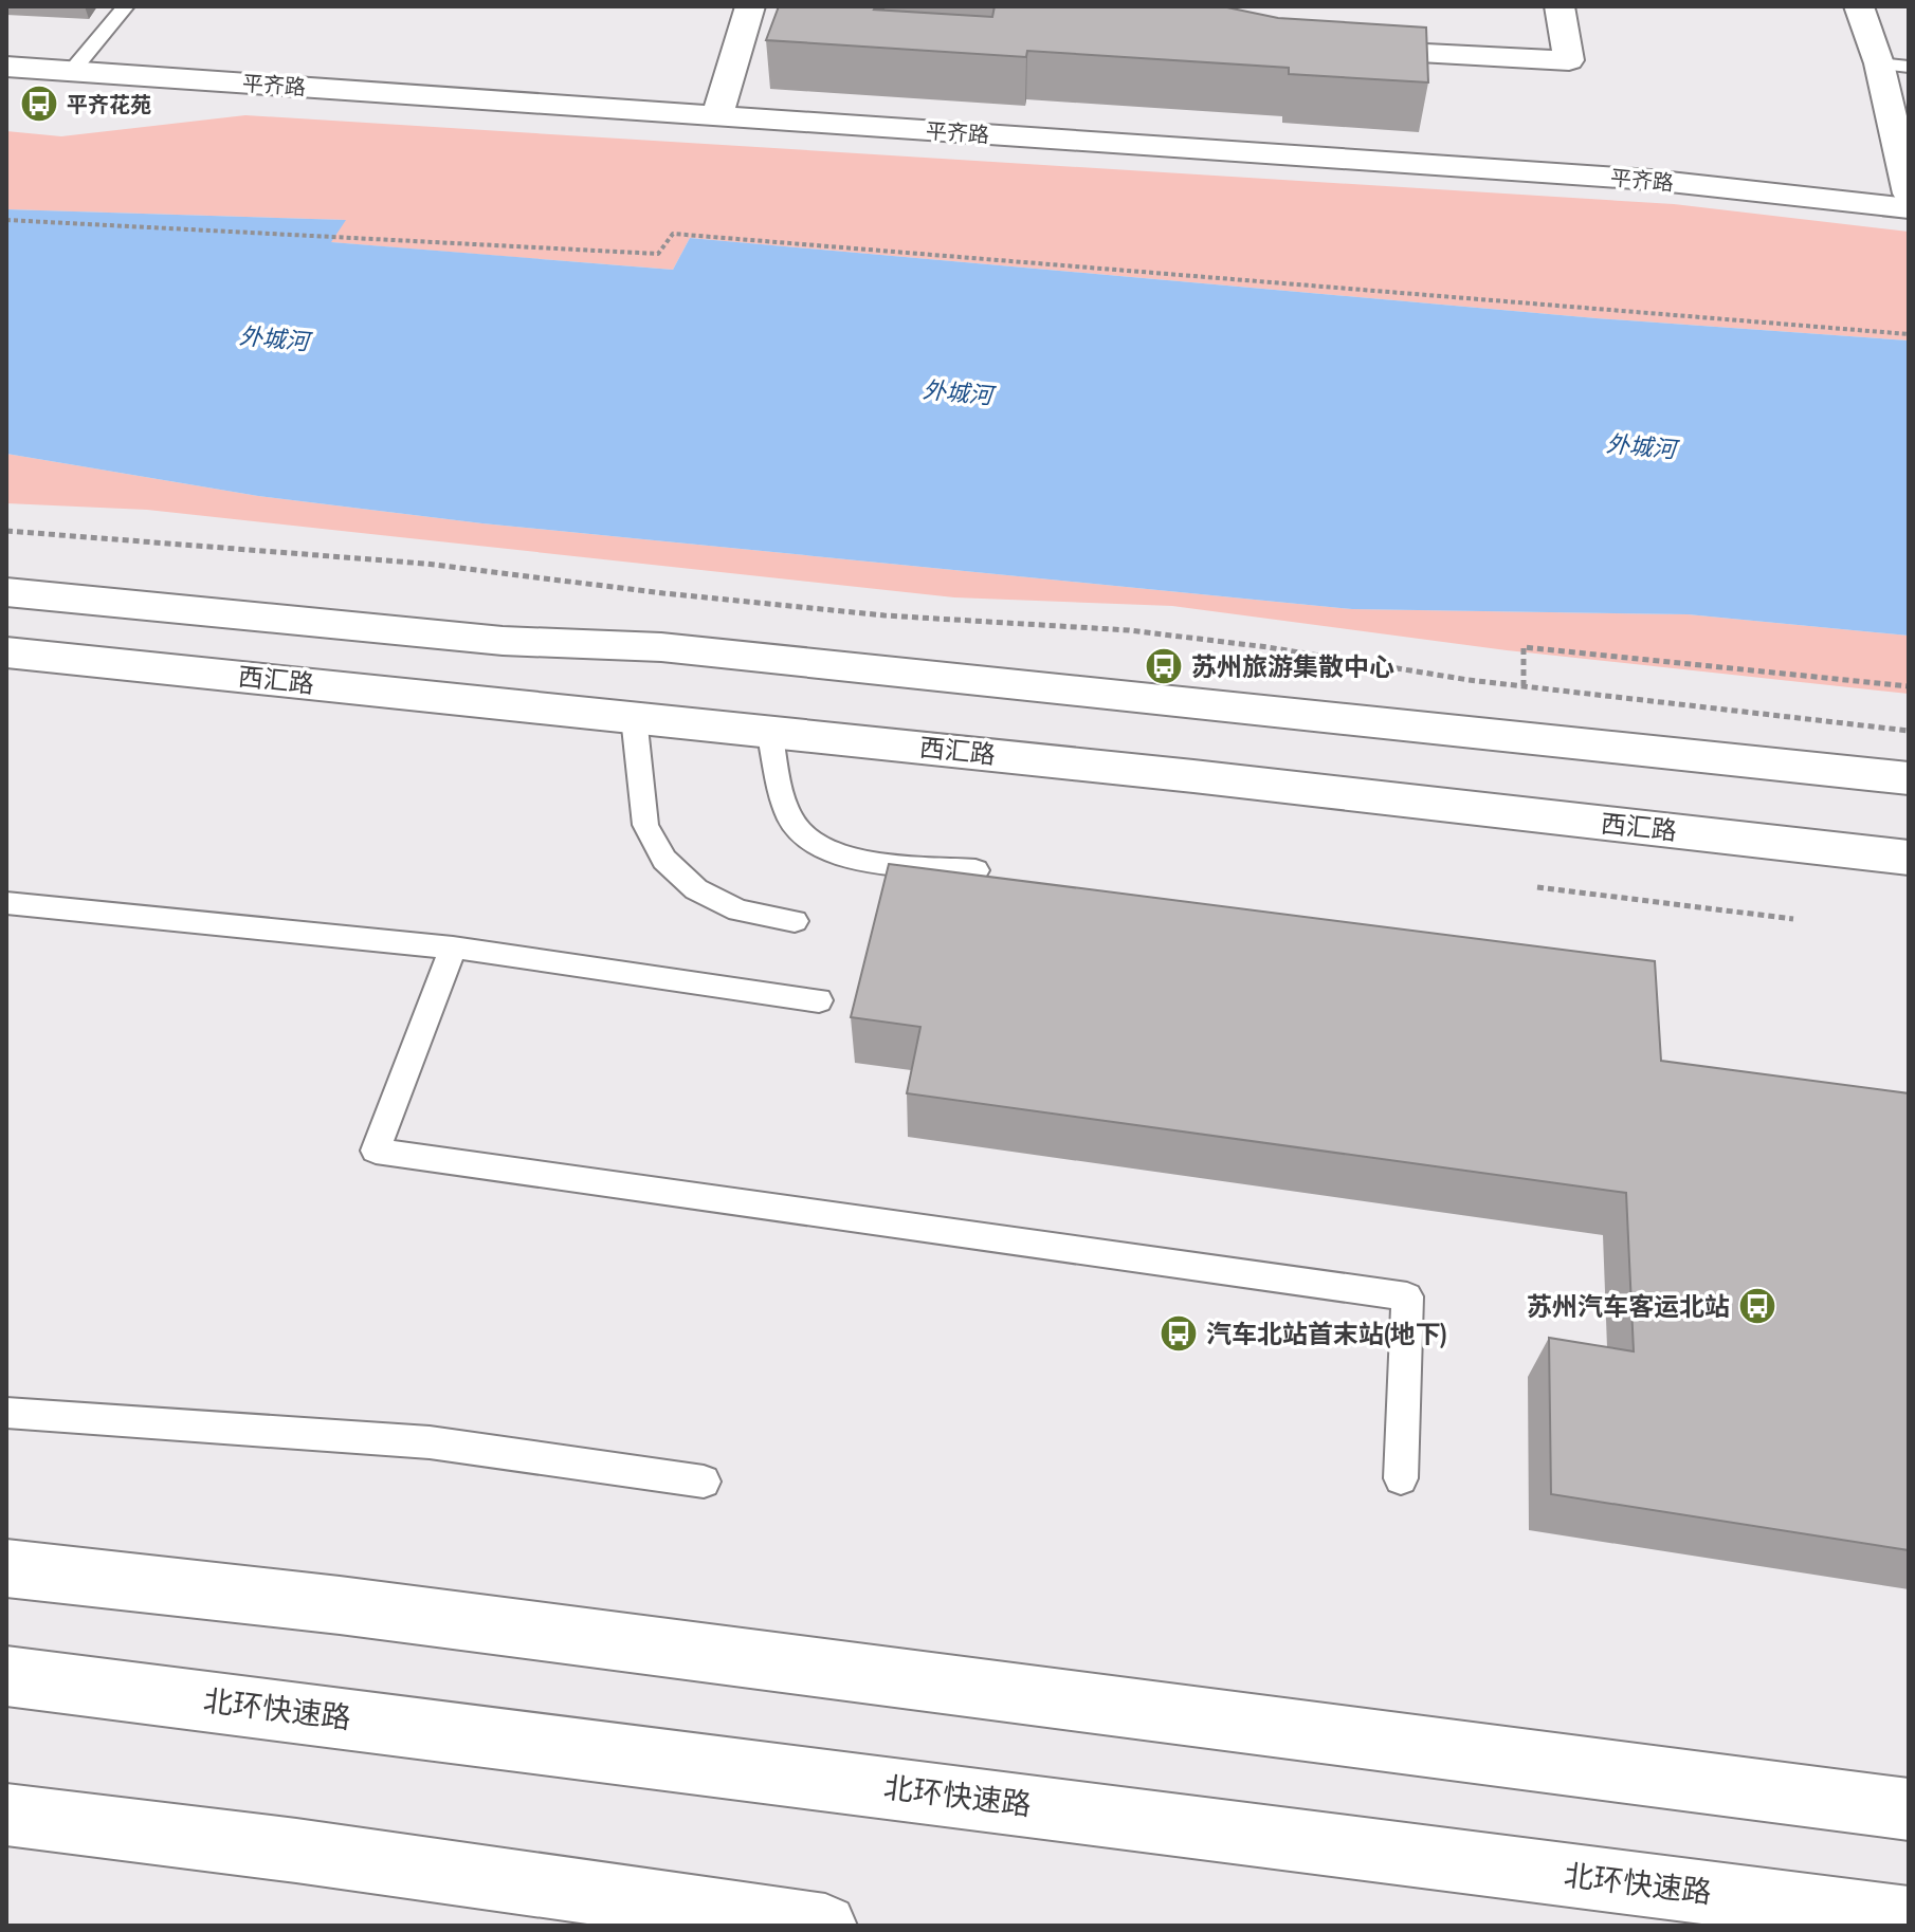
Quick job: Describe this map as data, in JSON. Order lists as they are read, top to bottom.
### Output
{
  "streets": {
    "main road": ["平齐路", "西汇路", "北环快速路"]
  },
  "water": ["外城河"],
  "places": {
    "bus stop": [
      "平齐花苑",
      "苏州旅游集散中心",
      "苏州汽车客运北站",
      "汽车北站首末站(地下)"
    ]
  }
}
